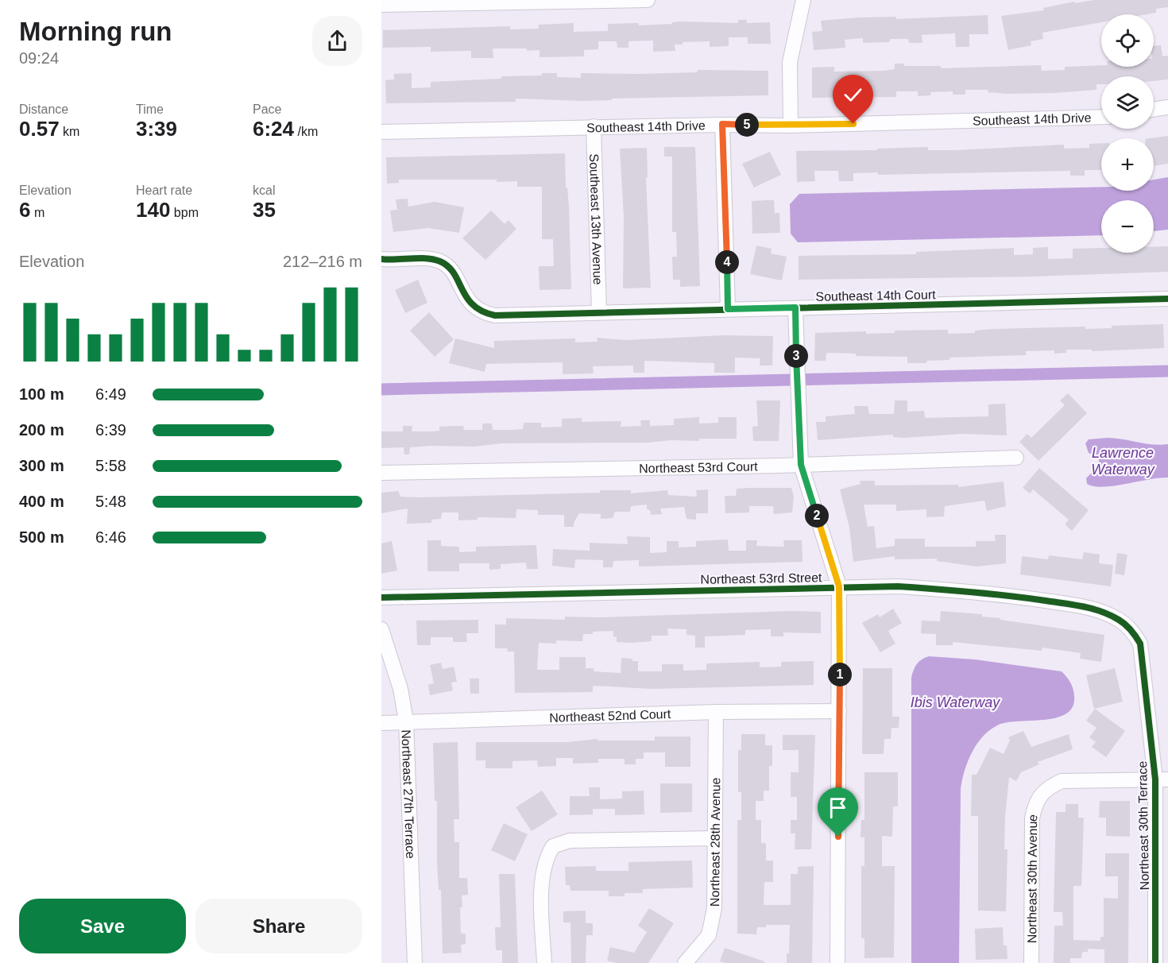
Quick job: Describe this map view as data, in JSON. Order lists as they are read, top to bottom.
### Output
{
  "streets": {
    "street": [
      "Southeast 14th Drive",
      "Southeast 13th Avenue",
      "Southeast 14th Court",
      "Northeast 53rd Court",
      "Northeast 53rd Street",
      "Northeast 52nd Court",
      "Northeast 27th Terrace",
      "Northeast 30th Terrace",
      "Northeast 28th Avenue",
      "Northeast 30th Avenue"
    ]
  },
  "crossings": [
    ["Southeast 14th Drive", "Southeast 13th Avenue"],
    ["Southeast 13th Avenue", "Southeast 14th Court"],
    ["Northeast 53rd Street", "Northeast 30th Terrace"],
    ["Northeast 52nd Court", "Northeast 27th Terrace"],
    ["Northeast 52nd Court", "Northeast 28th Avenue"],
    ["Northeast 30th Terrace", "Northeast 30th Avenue"]
  ],
  "water": ["Lawrence Waterway", "Ibis Waterway"],
  "page": {
    "heading": ["Morning run", "09:24"],
    "map_buttons": ["+", "−"],
    "stats": [
      ["Distance", "0.57 km"],
      ["Time", "3:39"],
      ["Pace", "6:24 /km"],
      ["Elevation", "6 m"],
      ["Heart rate", "140 bpm"],
      ["kcal", "35"]
    ],
    "pins": [
      "5",
      "4",
      "3",
      "2",
      "1"
    ],
    "chart": ["Elevation", "212–216 m"],
    "list": [
      {
        "name": "100 m",
        "note": "6:49"
      },
      {
        "name": "200 m",
        "note": "6:39"
      },
      {
        "name": "300 m",
        "note": "5:58"
      },
      {
        "name": "400 m",
        "note": "5:48"
      },
      {
        "name": "500 m",
        "note": "6:46"
      }
    ],
    "buttons": ["Save", "Share"]
  }
}
